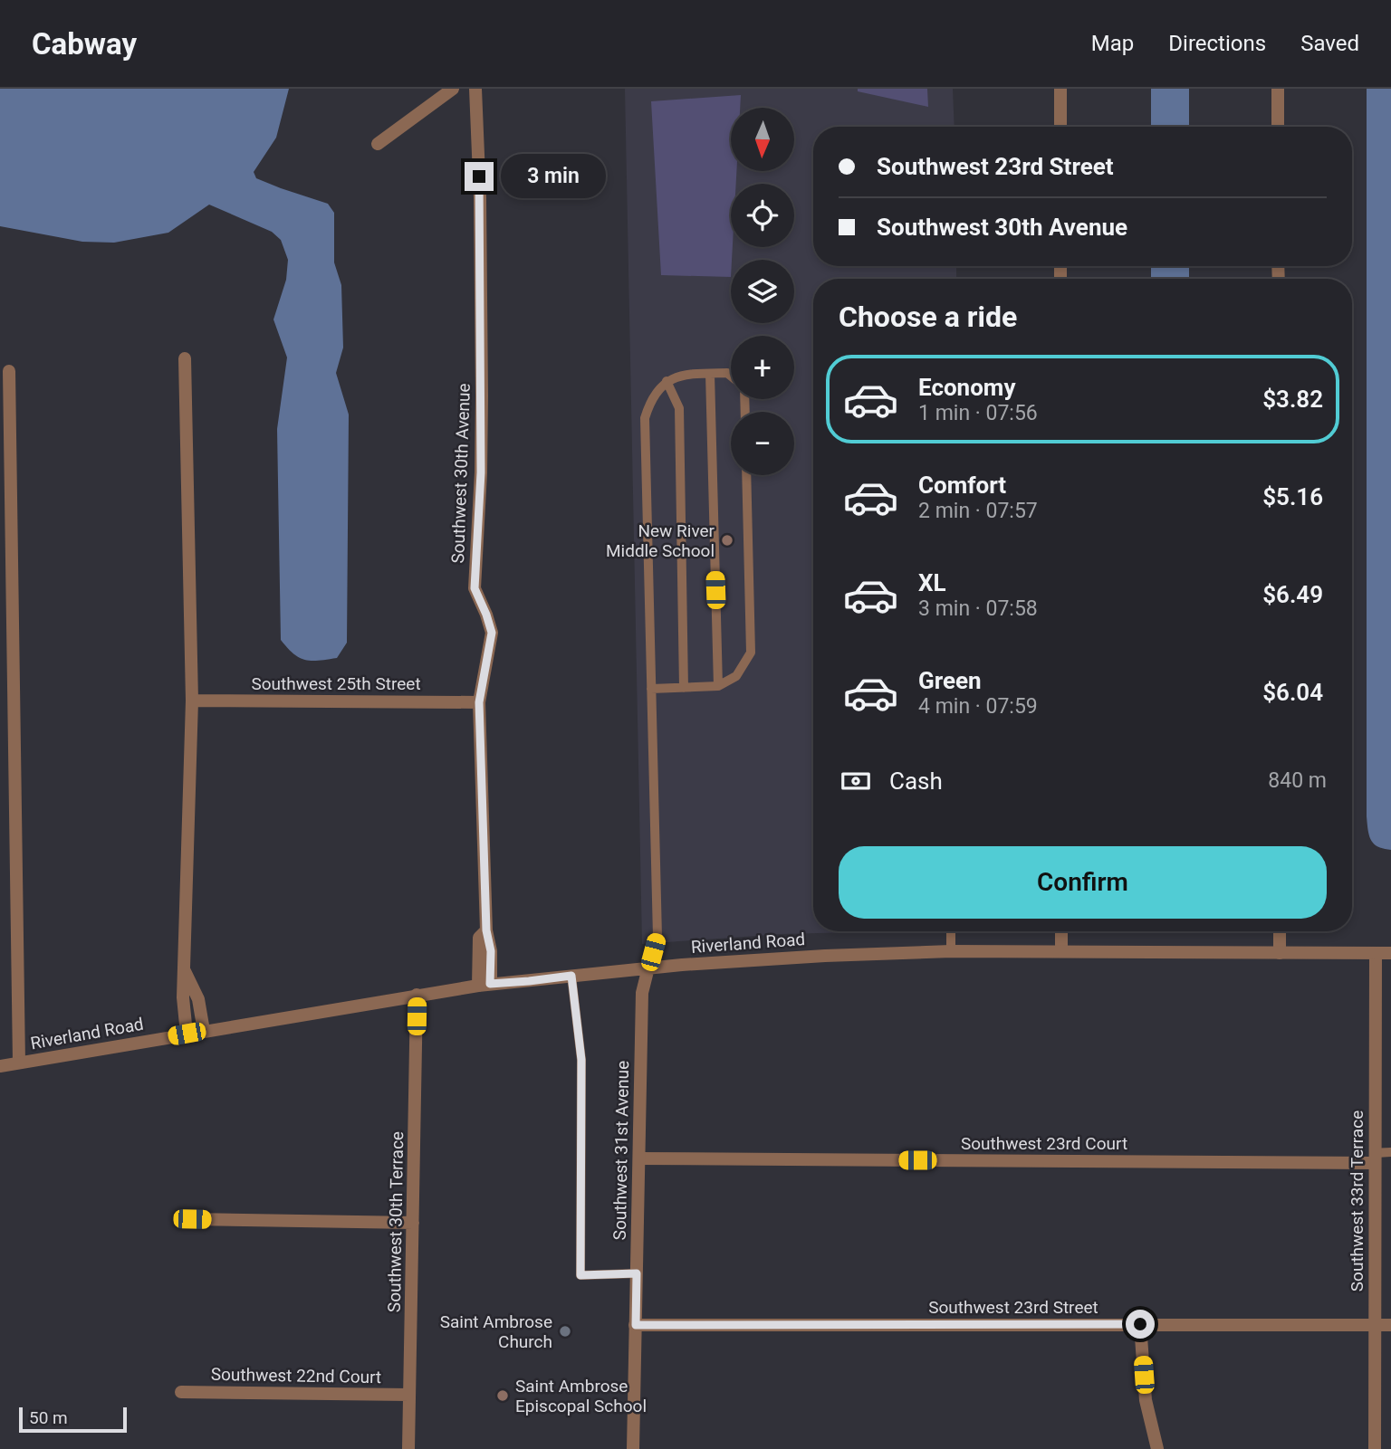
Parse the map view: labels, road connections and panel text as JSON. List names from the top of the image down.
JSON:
{
  "streets": {
    "street": [
      "Southwest 30th Avenue",
      "Southwest 25th Street",
      "Riverland Road",
      "Southwest 23rd Court",
      "Southwest 31st Avenue",
      "Southwest 33rd Terrace",
      "Southwest 30th Terrace",
      "Southwest 23rd Street",
      "Southwest 22nd Court"
    ]
  },
  "crossings": [
    ["Southwest 30th Avenue", "Southwest 25th Street"],
    ["Southwest 30th Avenue", "Riverland Road"],
    ["Riverland Road", "Southwest 31st Avenue"],
    ["Riverland Road", "Southwest 33rd Terrace"],
    ["Riverland Road", "Southwest 30th Terrace"],
    ["Southwest 23rd Court", "Southwest 31st Avenue"],
    ["Southwest 23rd Court", "Southwest 33rd Terrace"],
    ["Southwest 31st Avenue", "Southwest 23rd Street"],
    ["Southwest 33rd Terrace", "Southwest 23rd Street"],
    ["Southwest 30th Terrace", "Southwest 22nd Court"]
  ],
  "places": ["New River Middle School", "Saint Ambrose Church", "Saint Ambrose Episcopal School"],
  "scale_bar": "50 m",
  "north": "bottom",
  "page": {
    "header": "Cabway",
    "nav": ["Map", "Directions", "Saved"],
    "map_buttons": ["+", "−"],
    "banner": ["Southwest 23rd Street", "Southwest 30th Avenue"],
    "bubble": "3 min",
    "heading": "Choose a ride",
    "list": [
      {
        "name": "Economy",
        "note": "1 min · 07:56",
        "value": "$3.82"
      },
      {
        "name": "Comfort",
        "note": "2 min · 07:57",
        "value": "$5.16"
      },
      {
        "name": "XL",
        "note": "3 min · 07:58",
        "value": "$6.49"
      },
      {
        "name": "Green",
        "note": "4 min · 07:59",
        "value": "$6.04"
      }
    ],
    "pay": ["Cash", "840 m"],
    "buttons": "Confirm",
    "scale": "50 m"
  }
}
